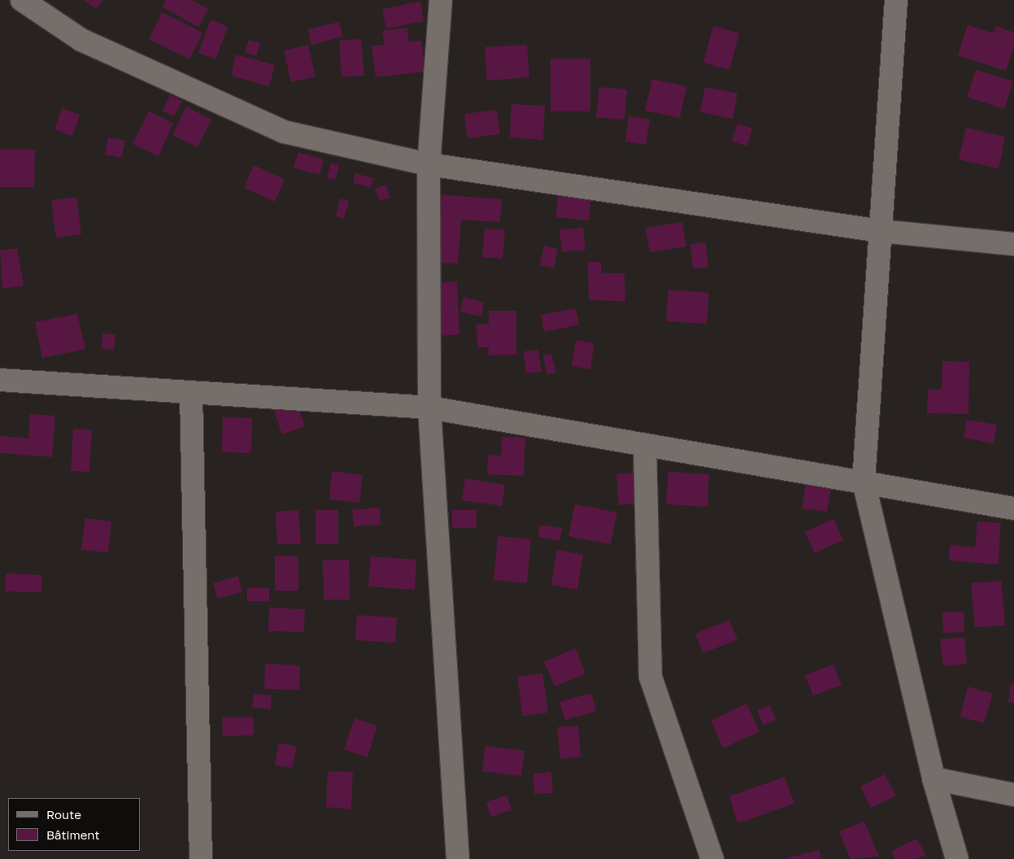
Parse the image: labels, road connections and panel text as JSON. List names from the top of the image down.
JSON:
{
  "legend": ["Route", "Bâtiment"]
}
